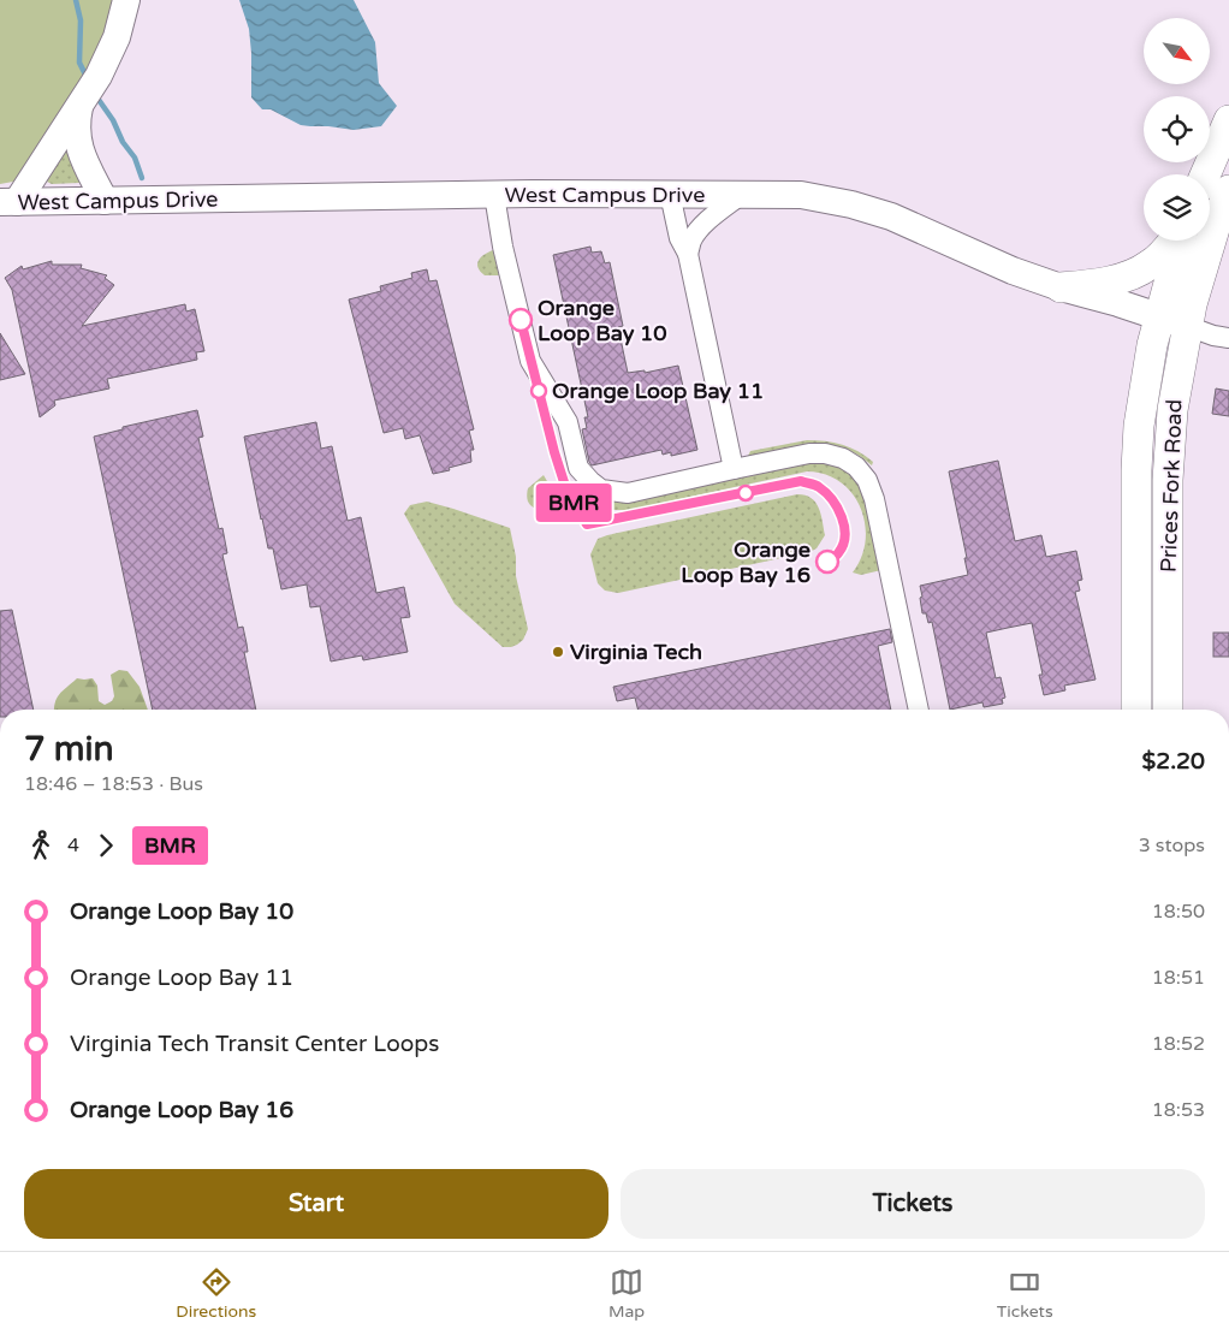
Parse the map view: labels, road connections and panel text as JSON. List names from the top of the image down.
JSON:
{
  "streets": {
    "main road": ["Prices Fork Road"],
    "street": ["West Campus Drive"]
  },
  "crossings": [
    ["West Campus Drive", "Prices Fork Road"]
  ],
  "places": [
    "Orange Loop Bay 10",
    "Orange Loop Bay 11",
    "Orange Loop Bay 16",
    "Virginia Tech"
  ],
  "lines": ["bus line BMR"],
  "north": "bottom right",
  "page": {
    "on_map": "BMR",
    "heading": ["7 min", "18:46 – 18:53 · Bus", "$2.20"],
    "legs": ["4", "BMR", "3 stops"],
    "list": [
      {
        "name": "Orange Loop Bay 10",
        "value": "18:50"
      },
      {
        "name": "Orange Loop Bay 11",
        "value": "18:51"
      },
      {
        "name": "Virginia Tech Transit Center Loops",
        "value": "18:52"
      },
      {
        "name": "Orange Loop Bay 16",
        "value": "18:53"
      }
    ],
    "buttons": ["Start", "Tickets"],
    "tabs": ["Directions", "Map", "Tickets"]
  }
}
